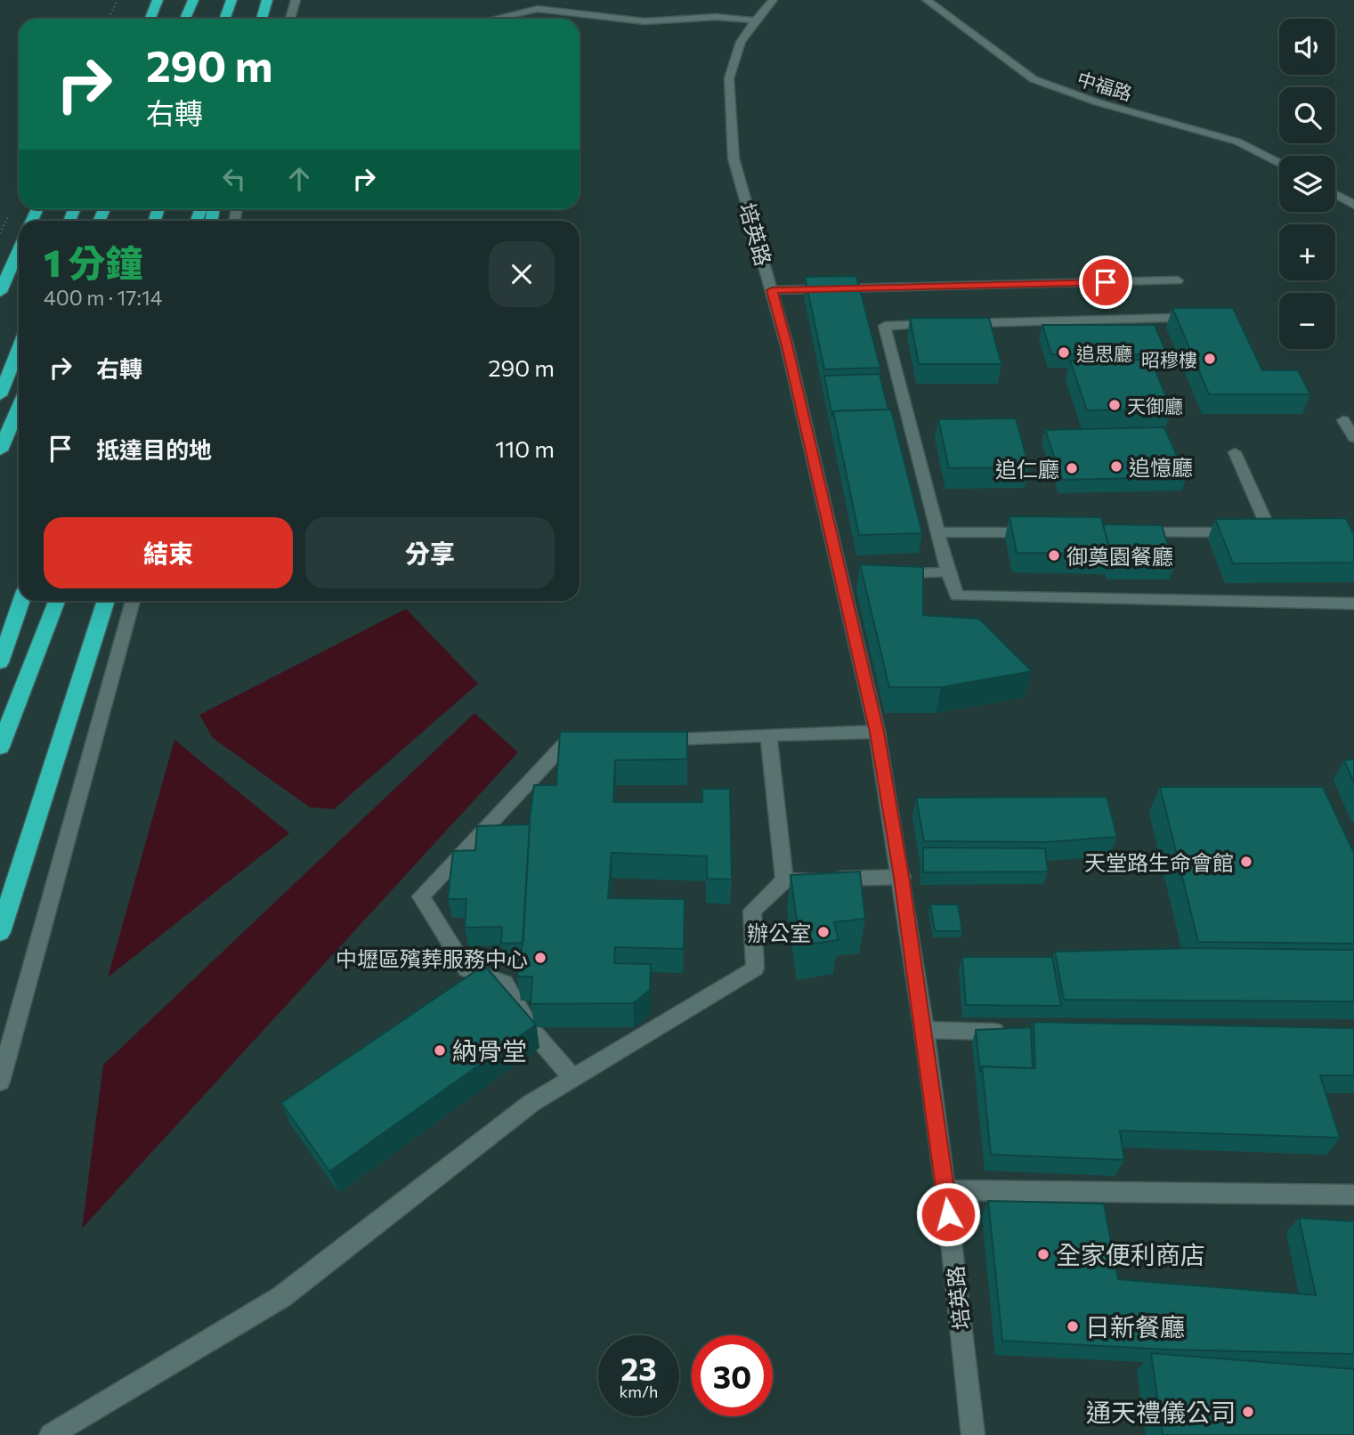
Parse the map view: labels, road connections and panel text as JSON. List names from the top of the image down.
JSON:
{
  "streets": {
    "street": ["中福路", "培英路"]
  },
  "places": [
    "追思廳",
    "昭穆樓",
    "天御廳",
    "追憶廳",
    "追仁廳",
    "御奠園餐廳",
    "天堂路生命會館",
    "辦公室",
    "中壢區殯葬服務中心",
    "納骨堂",
    "全家便利商店",
    "日新餐廳",
    "通天禮儀公司"
  ],
  "page": {
    "map_buttons": ["+", "−"],
    "turn": ["290 m", "右轉"],
    "heading": ["1 分鐘", "400 m · 17:14"],
    "list": [
      {
        "name": "右轉",
        "value": "290 m"
      },
      {
        "name": "抵達目的地",
        "value": "110 m"
      }
    ],
    "buttons": ["結束", "分享"],
    "speed": "23 km/h",
    "limit": "30"
  }
}
